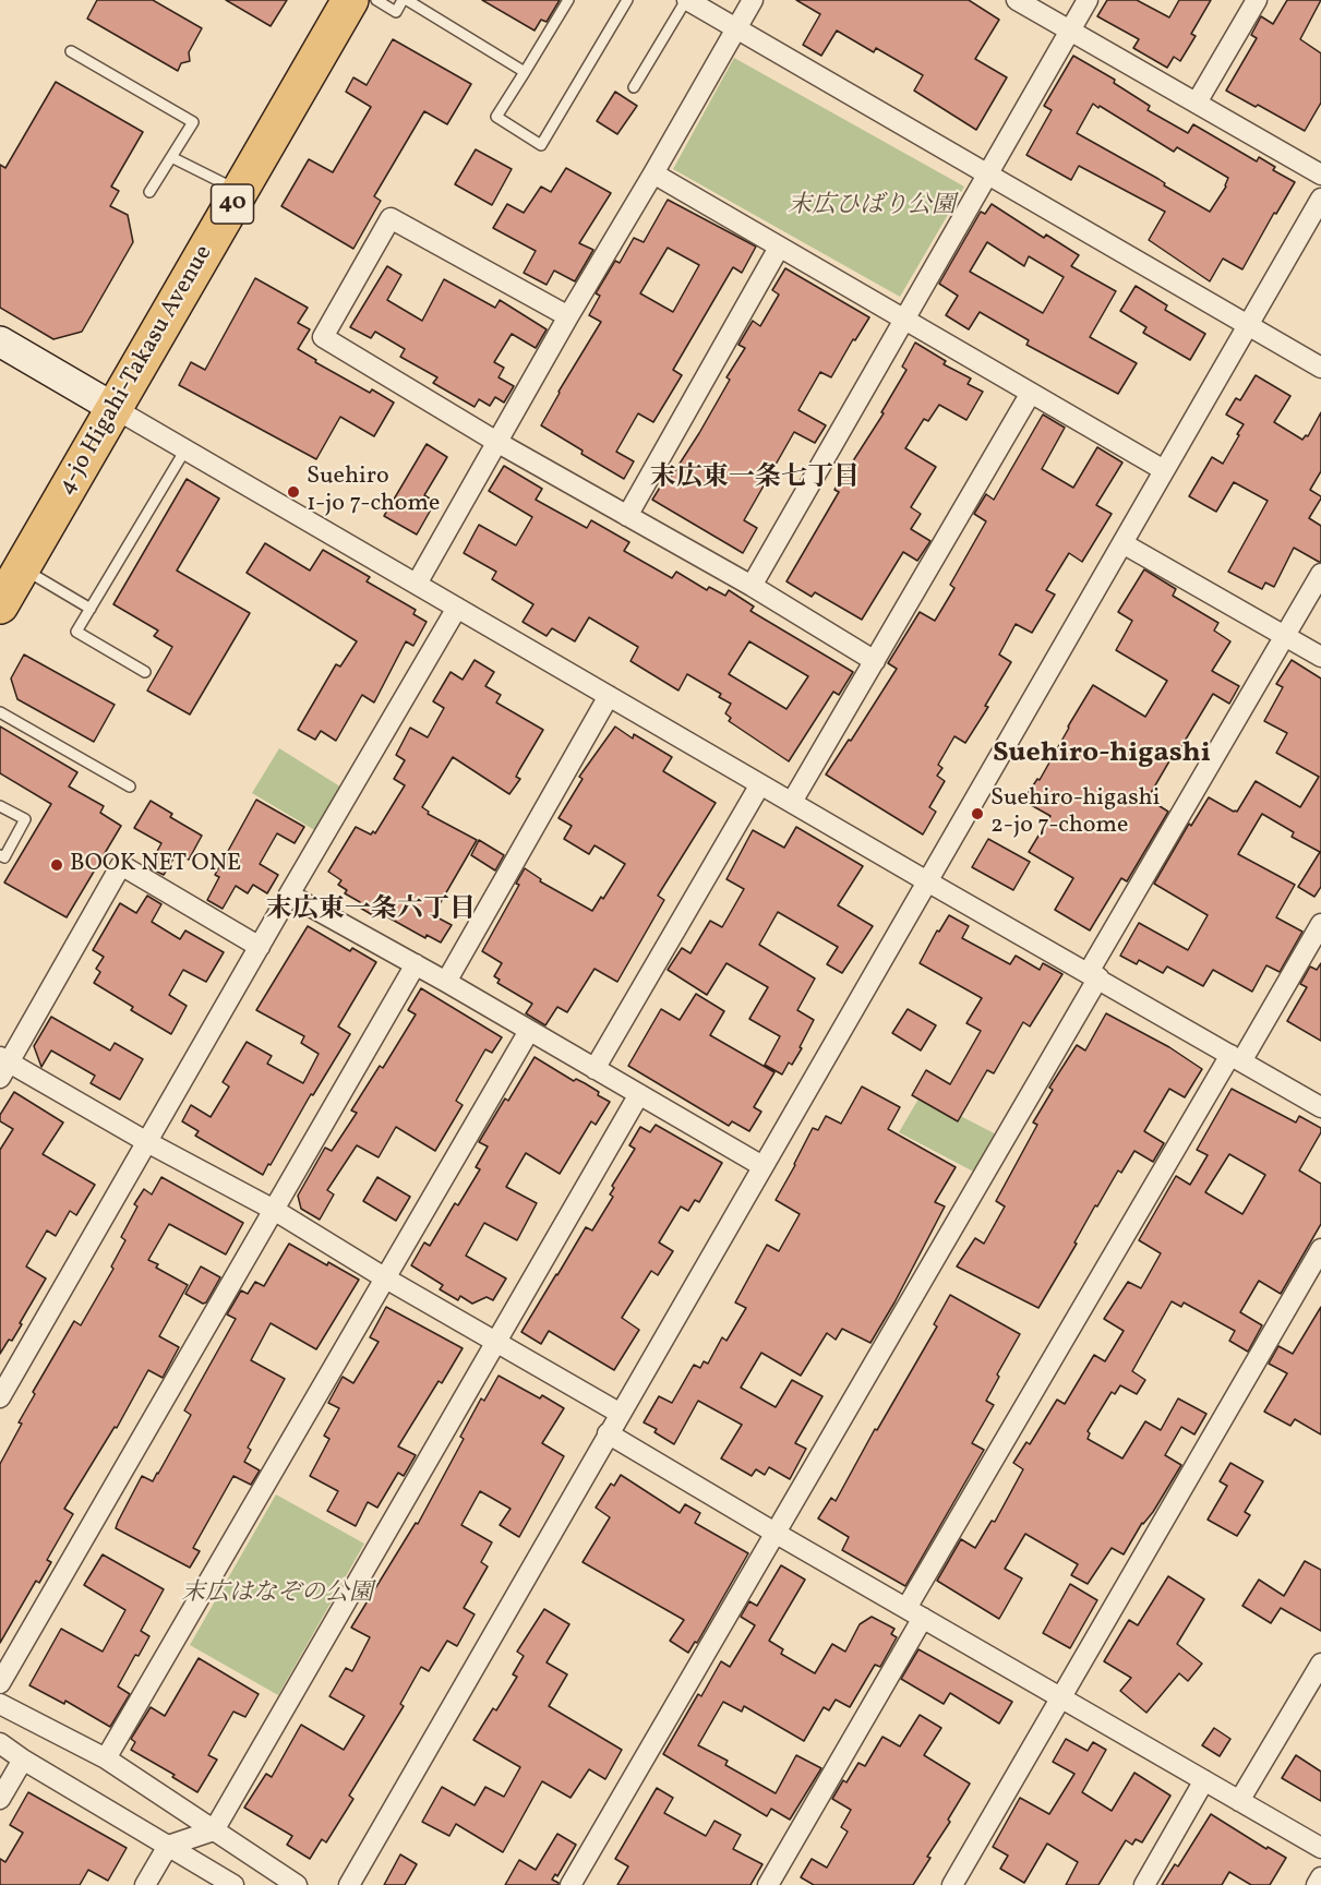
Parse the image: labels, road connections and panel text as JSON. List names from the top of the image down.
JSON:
{
  "streets": {
    "highway": ["40", "4-jo Higahi-Takasu Avenue"]
  },
  "districts": ["末広東一条七丁目", "Suehiro-higashi", "末広東一条六丁目"],
  "parks": ["末広ひばり公園", "末広はなぞの公園"],
  "places": ["Suehiro 1-jo 7-chome", "Suehiro-higashi 2-jo 7-chome", "BOOK NET ONE"]
}
